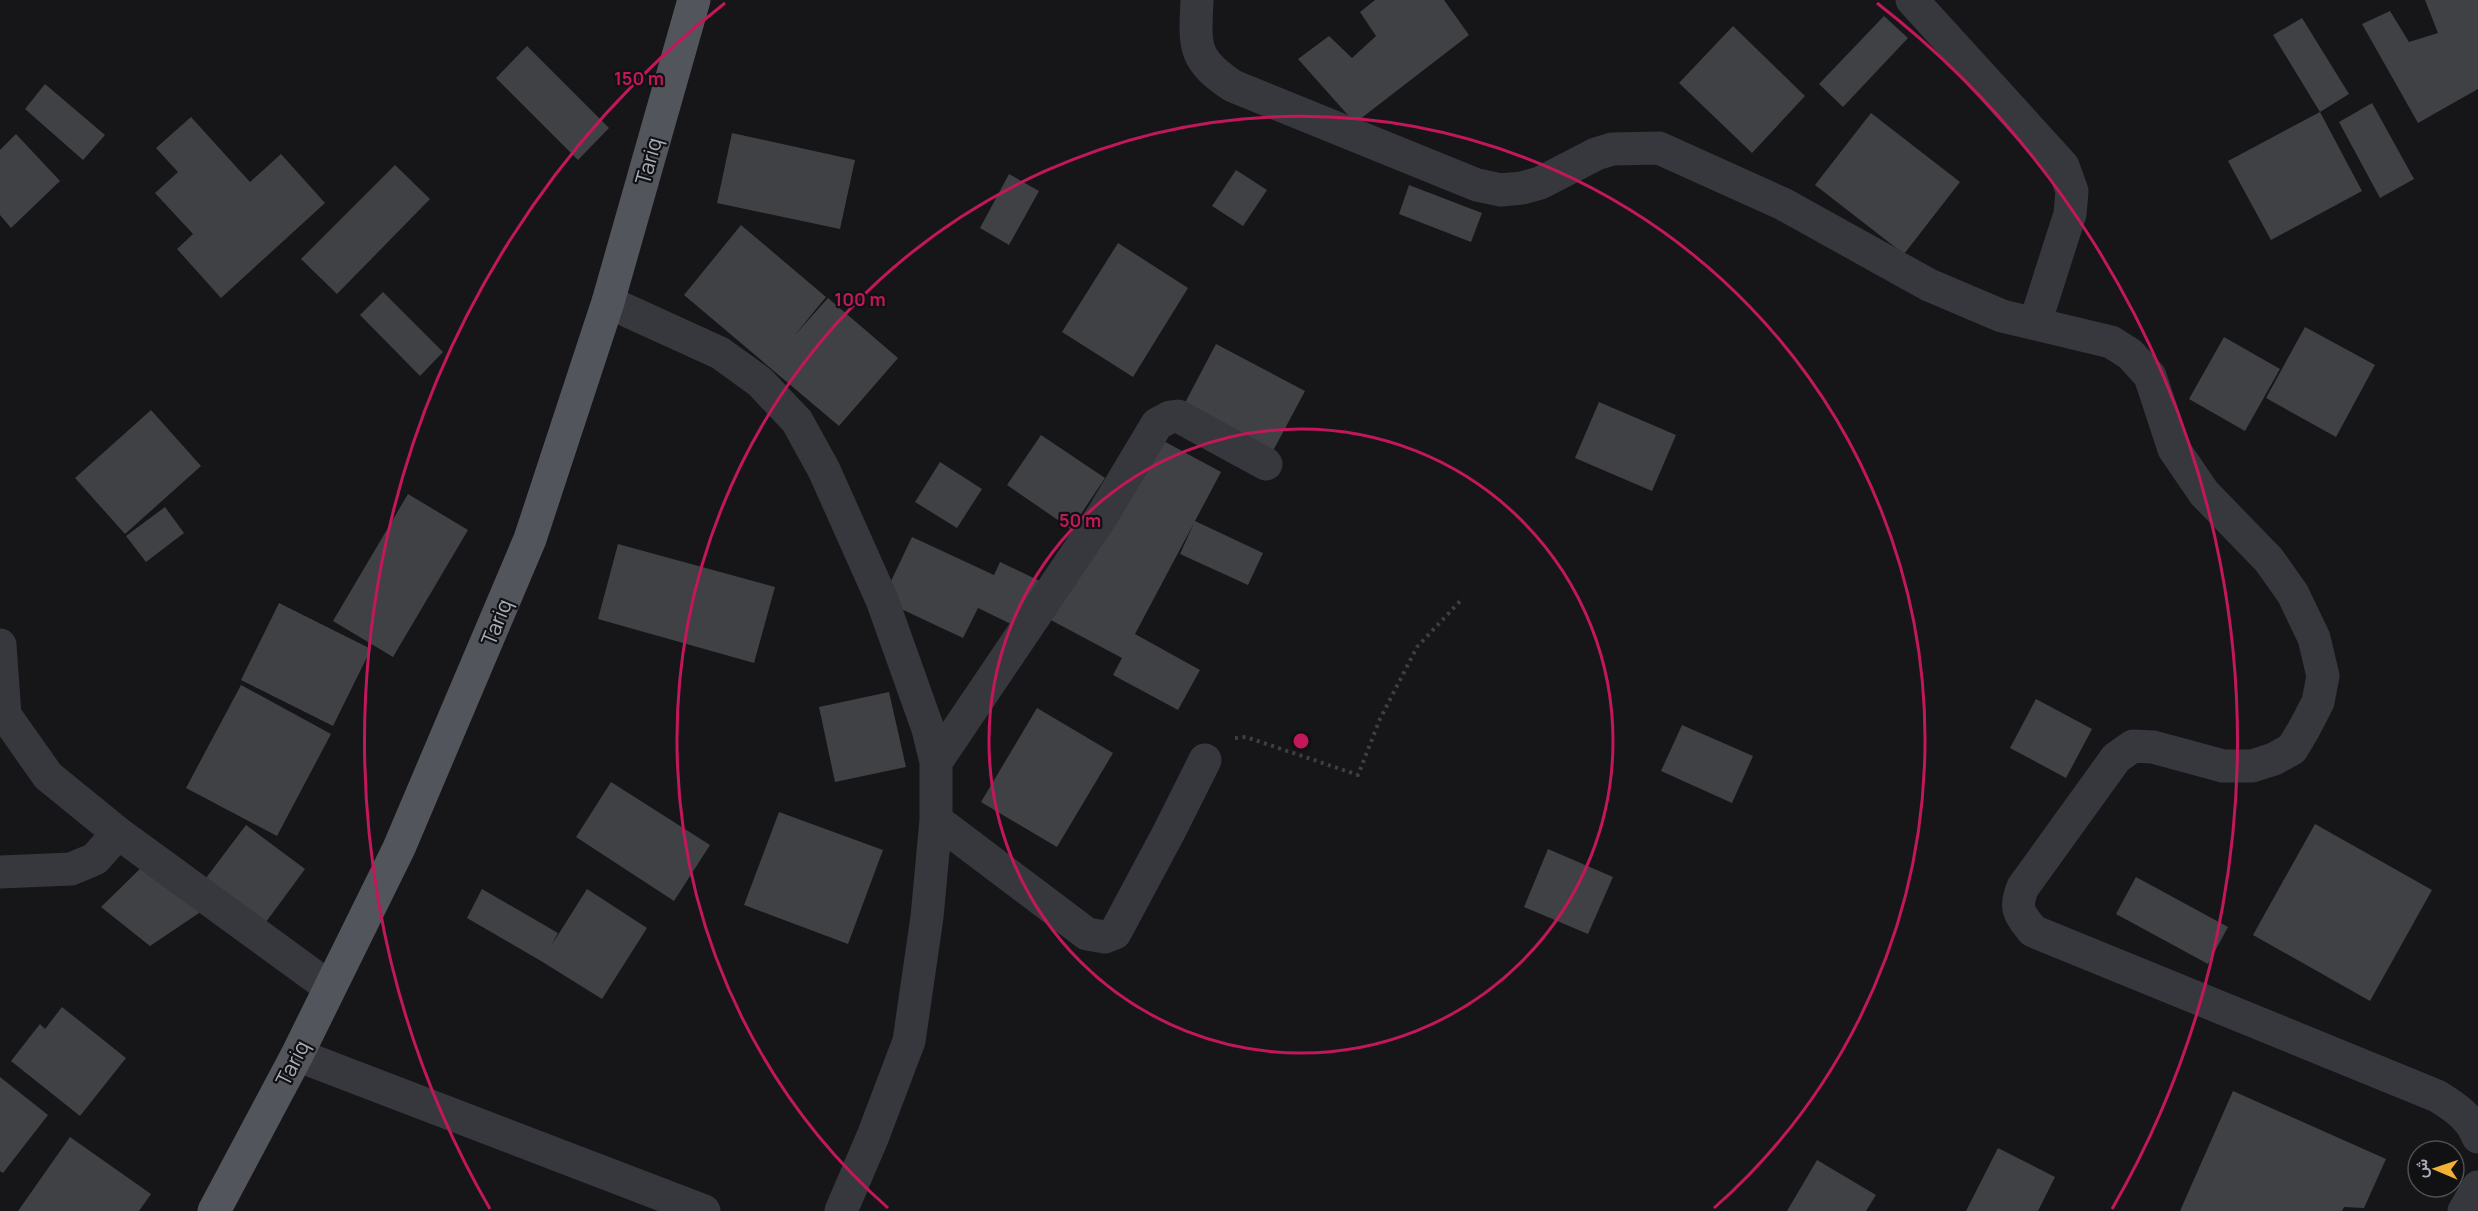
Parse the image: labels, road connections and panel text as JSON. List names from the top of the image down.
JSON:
{
  "streets": {
    "main road": ["Tariq"]
  },
  "north": "left",
  "rings": ["150 m", "100 m", "50 m"]
}
